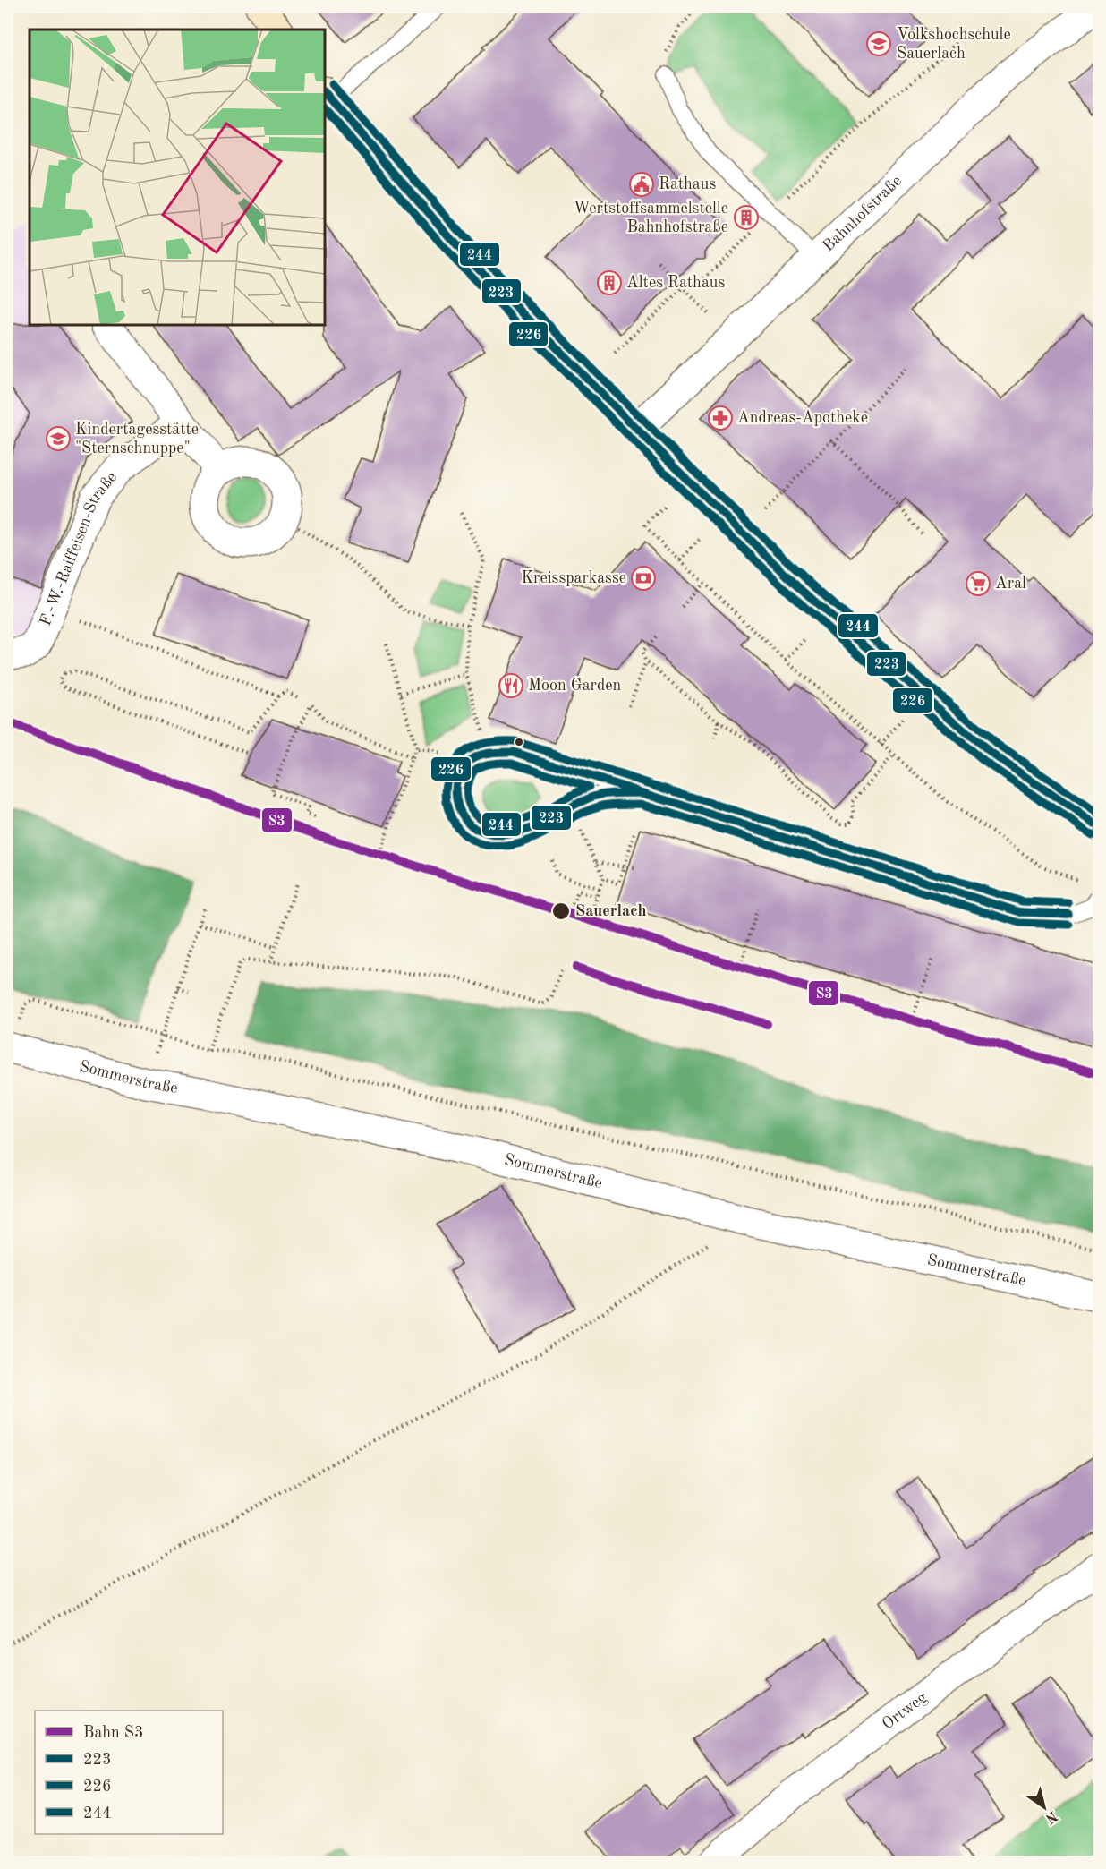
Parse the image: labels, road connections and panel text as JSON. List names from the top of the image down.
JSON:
{
  "streets": {
    "street": [
      "Bahnhofstraße",
      "F.-W.-Raiffeisen-Straße",
      "Sommerstraße",
      "Ortweg"
    ]
  },
  "places": {
    "school or university": ["Volkshochschule Sauerlach", "Kindertagesstätte \"Sternschnuppe\""],
    "public building": ["Rathaus"],
    "building": ["Wertstoffsammelstelle Bahnhofstraße", "Altes Rathaus"],
    "pharmacy": ["Andreas-Apotheke"],
    "bank": ["Kreissparkasse"],
    "supermarket": ["Aral"],
    "restaurant": ["Moon Garden"],
    "other": ["Sauerlach"]
  },
  "lines": [
    "transit line 244",
    "transit line 223",
    "transit line 226",
    "rail line S3"
  ],
  "legend": [
    "Bahn S3",
    "223",
    "226",
    "244"
  ],
  "north": "bottom right"
}
